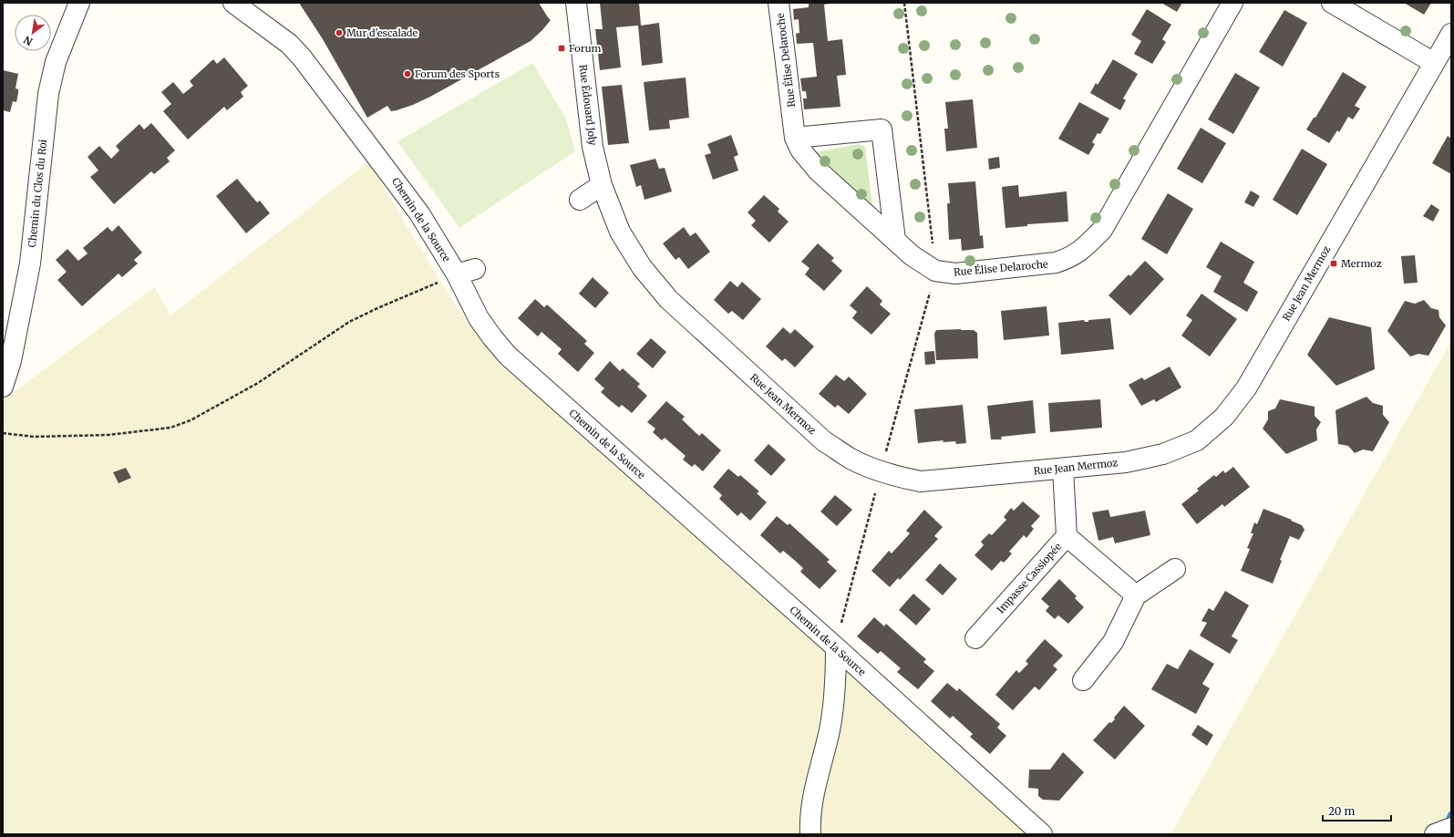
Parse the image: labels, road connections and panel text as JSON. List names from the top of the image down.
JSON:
{
  "streets": {
    "street": [
      "Rue Élise Delaroche",
      "Rue Édouard Joly",
      "Chemin du Clos du Roi",
      "Chemin de la Source",
      "Rue Jean Mermoz",
      "Impasse Cassiopée"
    ]
  },
  "crossings": [
    ["Rue Édouard Joly", "Rue Jean Mermoz"],
    ["Rue Jean Mermoz", "Impasse Cassiopée"]
  ],
  "places": {
    "other": ["Mur d'escalade", "Forum des Sports"],
    "transit": ["Forum", "Mermoz"]
  },
  "scale_bar": "20 m",
  "north": "bottom left"
}
